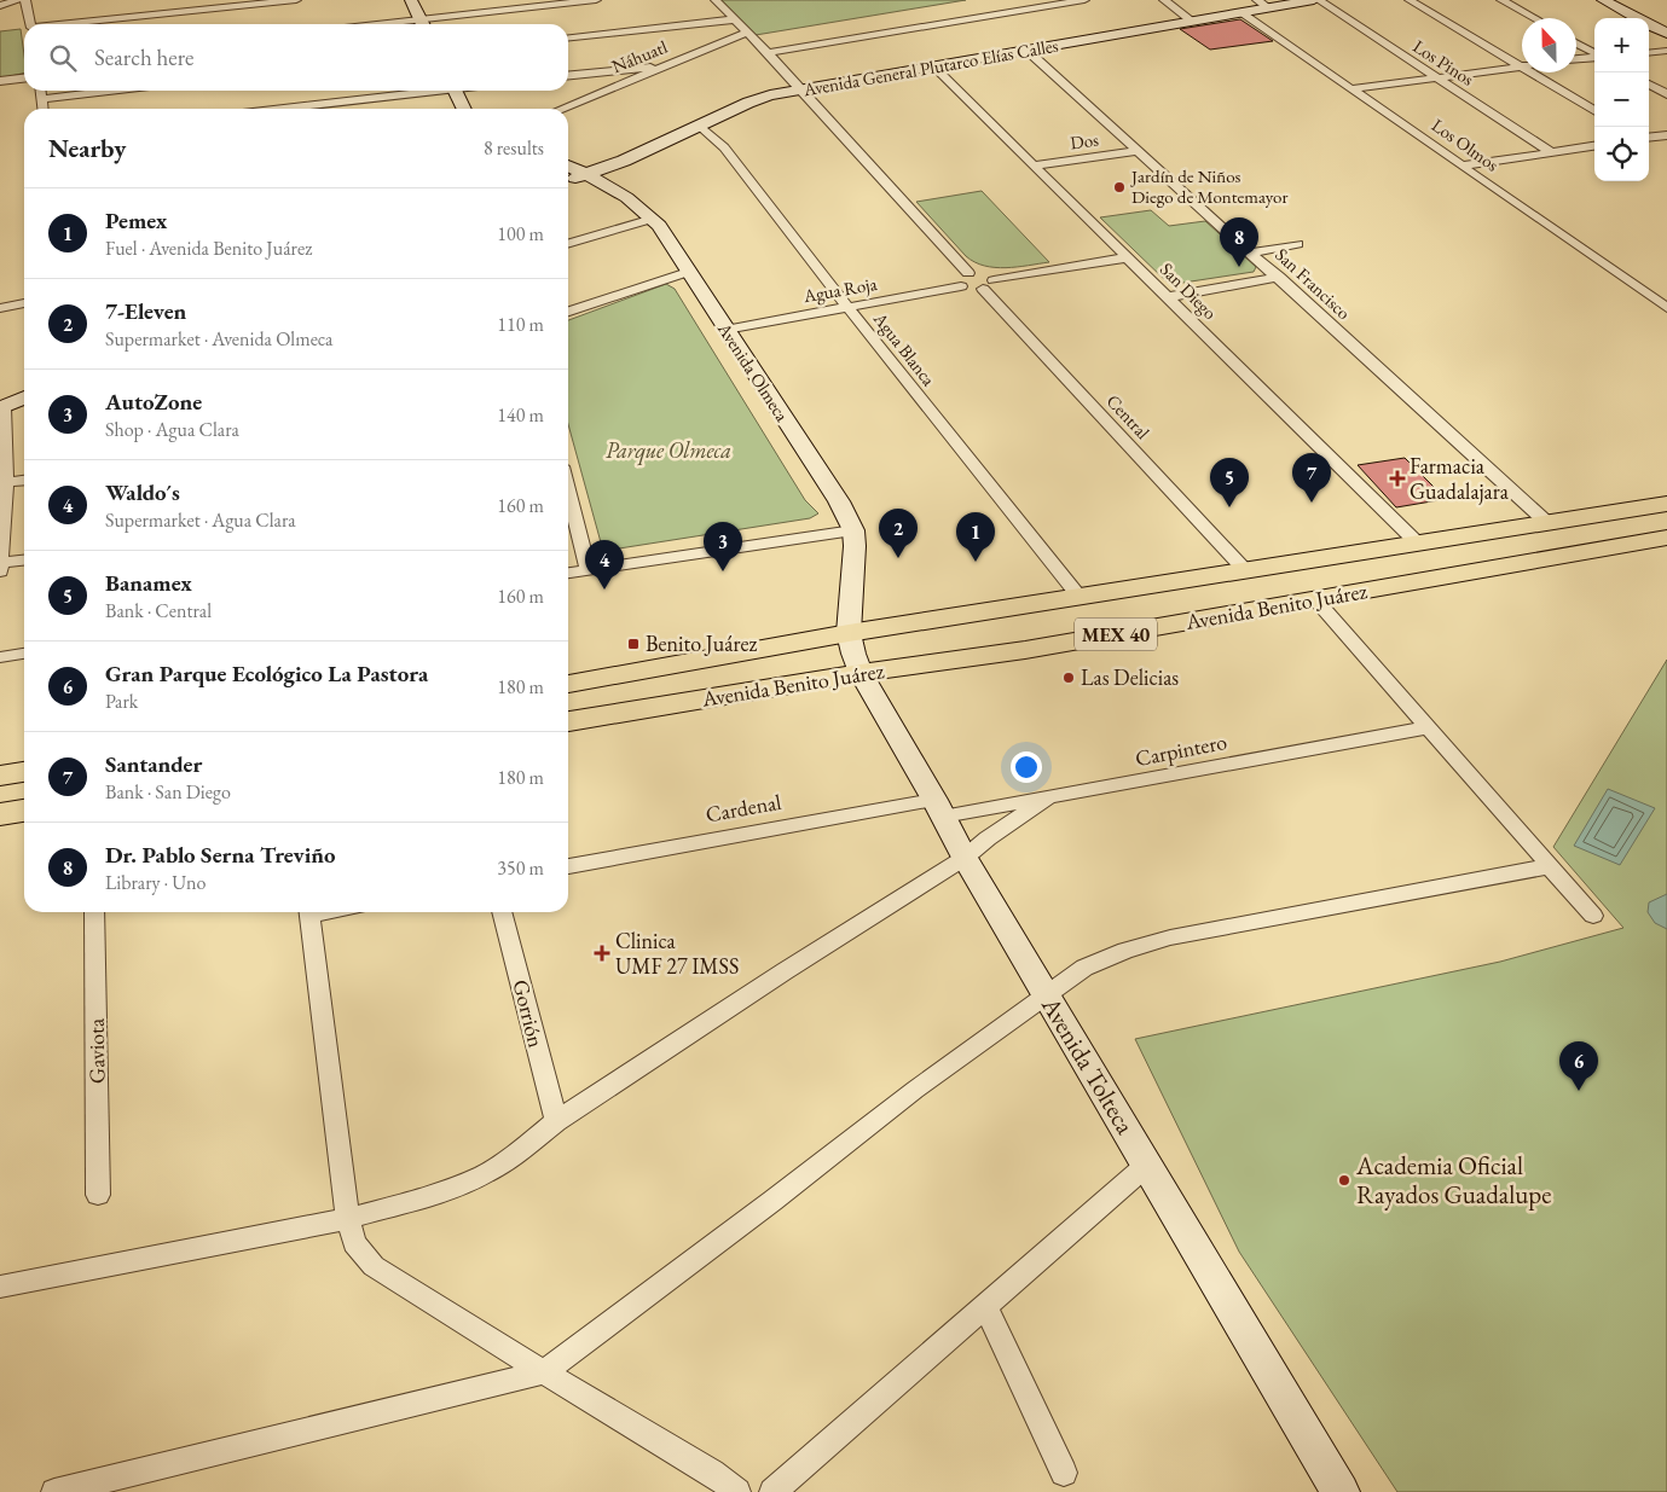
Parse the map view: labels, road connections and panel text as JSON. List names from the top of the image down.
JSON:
{
  "streets": {
    "main road": ["Avenida Benito Juárez", "MEX 40"],
    "street": [
      "Náhuatl",
      "Los Pinos",
      "Avenida General Plutarco Elías Calles",
      "Dos",
      "Los Olmos",
      "San Francisco",
      "Agua Roja",
      "San Diego",
      "Agua Blanca",
      "Avenida Olmeca",
      "Central",
      "Carpintero",
      "Cardenal",
      "Gorrión",
      "Gaviota",
      "Avenida Tolteca"
    ]
  },
  "crossings": [
    ["Avenida General Plutarco Elías Calles", "Los Olmos"],
    ["Avenida General Plutarco Elías Calles", "San Francisco"],
    ["Avenida General Plutarco Elías Calles", "San Diego"],
    ["Avenida General Plutarco Elías Calles", "Agua Blanca"],
    ["Avenida General Plutarco Elías Calles", "Avenida Olmeca"],
    ["Dos", "San Francisco"],
    ["Dos", "San Diego"],
    ["San Francisco", "Avenida Benito Juárez"],
    ["Agua Roja", "Agua Blanca"],
    ["Agua Roja", "Avenida Olmeca"],
    ["Agua Roja", "Central"],
    ["San Diego", "Avenida Benito Juárez"],
    ["Agua Blanca", "Avenida Benito Juárez"],
    ["Avenida Olmeca", "Avenida Benito Juárez"],
    ["Avenida Olmeca", "Avenida Tolteca"],
    ["Central", "Avenida Benito Juárez"],
    ["Avenida Benito Juárez", "Avenida Tolteca"],
    ["Carpintero", "Cardenal"],
    ["Carpintero", "Avenida Tolteca"],
    ["Cardenal", "Avenida Tolteca"]
  ],
  "parks": ["Parque Olmeca"],
  "places": {
    "other": ["Jardín de Niños Diego de Montemayor", "Las Delicias", "Academia Oficial Rayados Guadalupe"],
    "health": ["Farmacia Guadalajara", "Clinica UMF 27 IMSS"],
    "transit": ["Benito Juárez"]
  },
  "north": "top",
  "page": {
    "map_buttons": ["+", "−"],
    "search": "Search here",
    "heading": ["Nearby", "8 results"],
    "list": [
      {
        "mark": "1",
        "name": "Pemex",
        "note": "Fuel · Avenida Benito Juárez",
        "value": "100 m"
      },
      {
        "mark": "2",
        "name": "7-Eleven",
        "note": "Supermarket · Avenida Olmeca",
        "value": "110 m"
      },
      {
        "mark": "3",
        "name": "AutoZone",
        "note": "Shop · Agua Clara",
        "value": "140 m"
      },
      {
        "mark": "4",
        "name": "Waldo´s",
        "note": "Supermarket · Agua Clara",
        "value": "160 m"
      },
      {
        "mark": "5",
        "name": "Banamex",
        "note": "Bank · Central",
        "value": "160 m"
      },
      {
        "mark": "6",
        "name": "Gran Parque Ecológico La Pastora",
        "note": "Park",
        "value": "180 m"
      },
      {
        "mark": "7",
        "name": "Santander",
        "note": "Bank · San Diego",
        "value": "180 m"
      },
      {
        "mark": "8",
        "name": "Dr. Pablo Serna Treviño",
        "note": "Library · Uno",
        "value": "350 m"
      }
    ],
    "pins": [
      "8",
      "7",
      "5",
      "2",
      "1",
      "3",
      "4",
      "6"
    ]
  }
}
